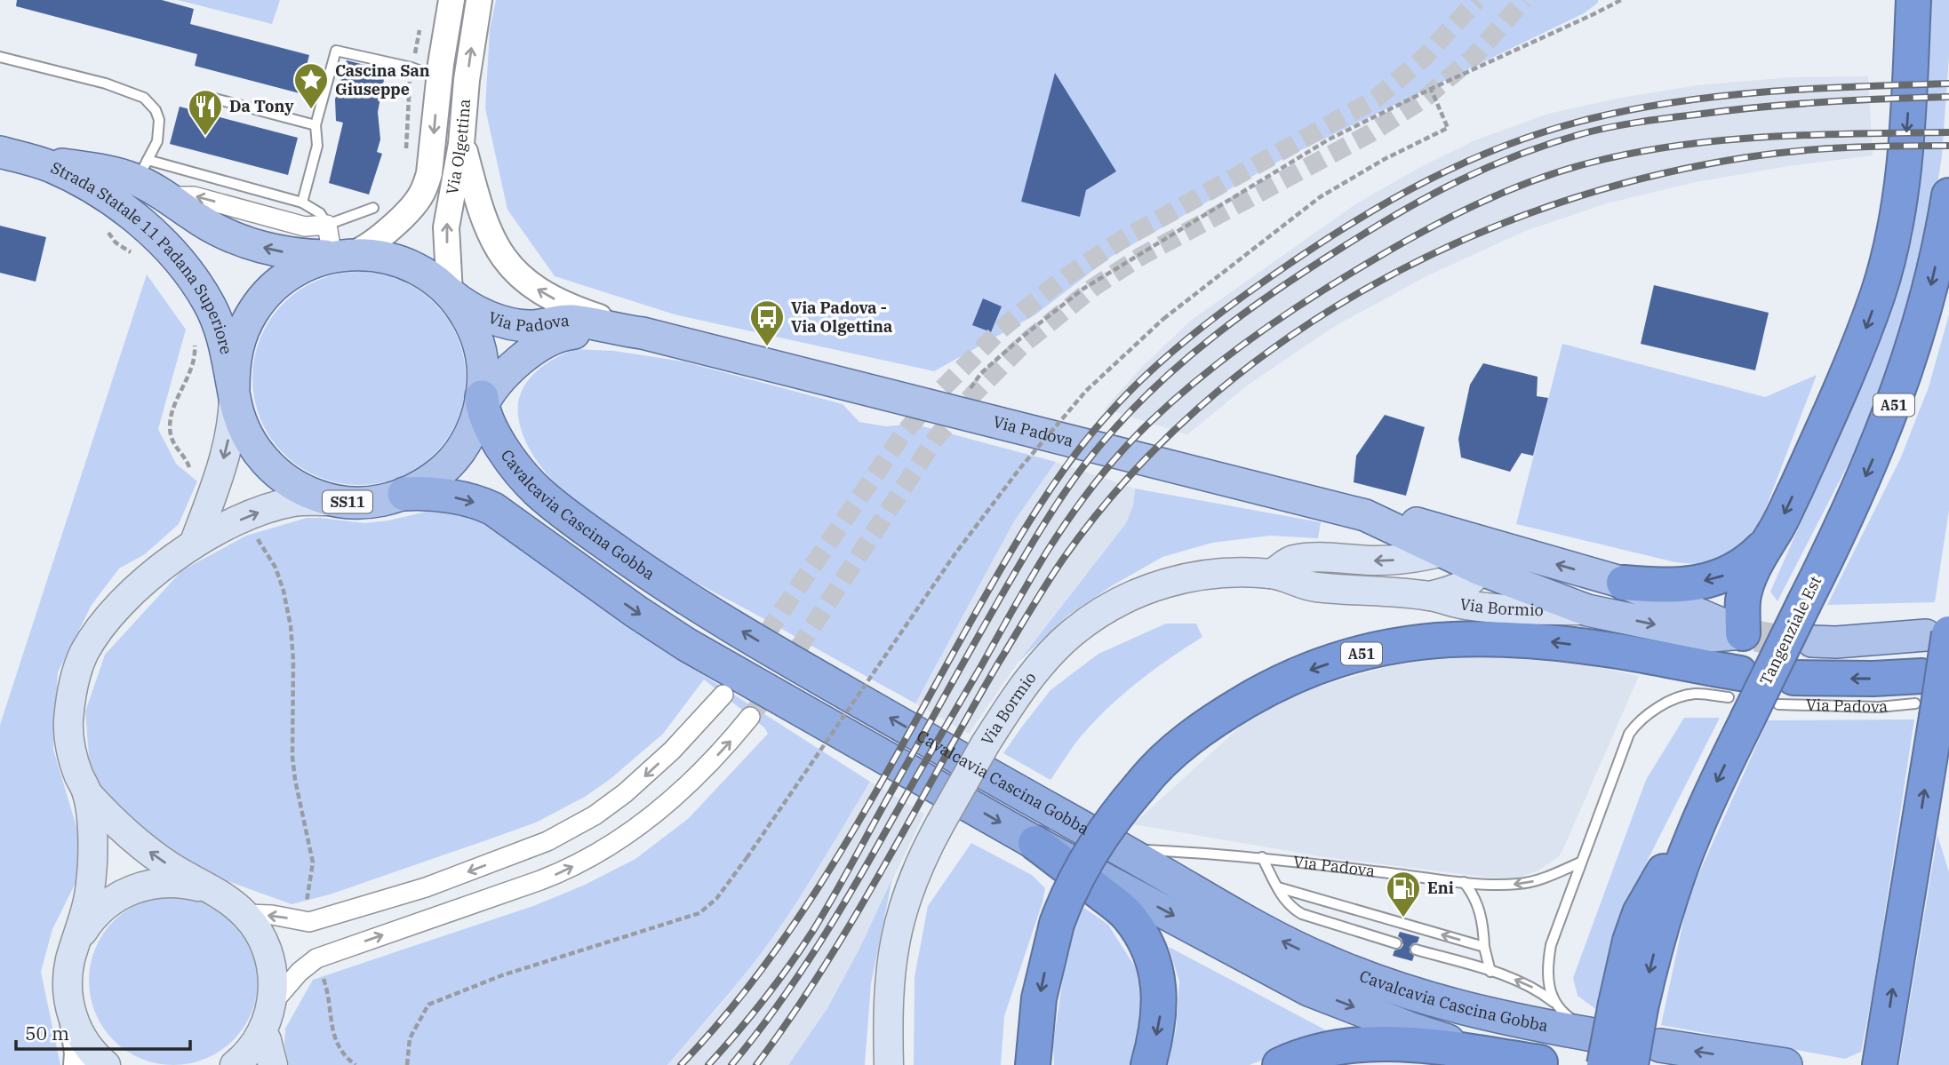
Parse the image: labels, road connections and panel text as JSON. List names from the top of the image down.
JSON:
{
  "streets": {
    "highway": ["A51", "Cavalcavia Cascina Gobba", "Tangenziale Est"],
    "main road": [
      "Strada Statale 11 Padana Superiore",
      "Via Padova",
      "SS11",
      "Via Bormio"
    ],
    "street": ["Via Olgettina"]
  },
  "crossings": [
    ["Via Olgettina", "Strada Statale 11 Padana Superiore"],
    ["Via Olgettina", "Via Padova"],
    ["Strada Statale 11 Padana Superiore", "Via Padova"],
    ["Strada Statale 11 Padana Superiore", "Cavalcavia Cascina Gobba"],
    ["Via Padova", "Cavalcavia Cascina Gobba"],
    ["Via Padova", "Via Bormio"],
    ["A51", "Tangenziale Est"]
  ],
  "places": {
    "place": ["Cascina San Giuseppe"],
    "restaurant": ["Da Tony"],
    "bus stop": ["Via Padova - Via Olgettina"],
    "fuel station": ["Eni"]
  },
  "scale_bar": "50 m"
}
